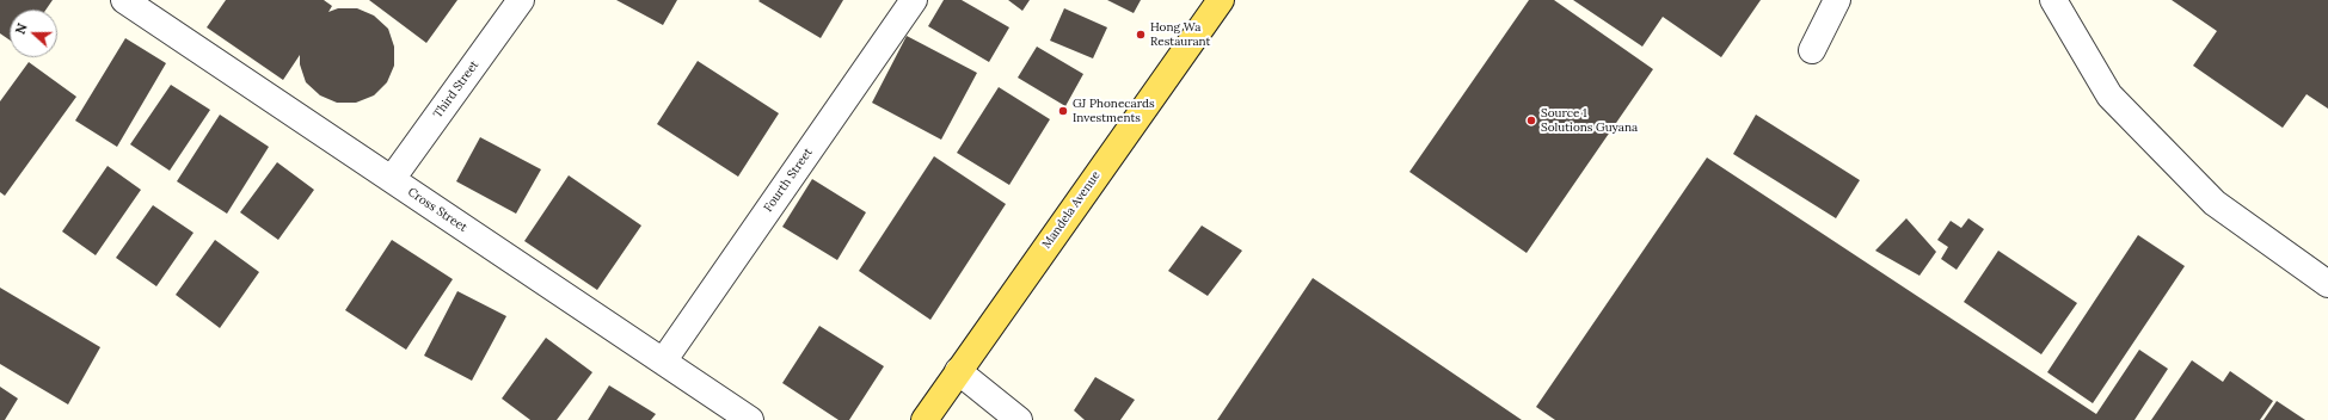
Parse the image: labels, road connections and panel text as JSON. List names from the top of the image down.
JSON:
{
  "streets": {
    "main road": ["Mandela Avenue"],
    "street": ["Third Street", "Fourth Street", "Cross Street"]
  },
  "crossings": [
    ["Third Street", "Cross Street"],
    ["Fourth Street", "Cross Street"]
  ],
  "places": ["Hong Wa Restaurant", "GJ Phonecards Investments", "Source 1 Solutions Guyana"],
  "north": "left"
}
